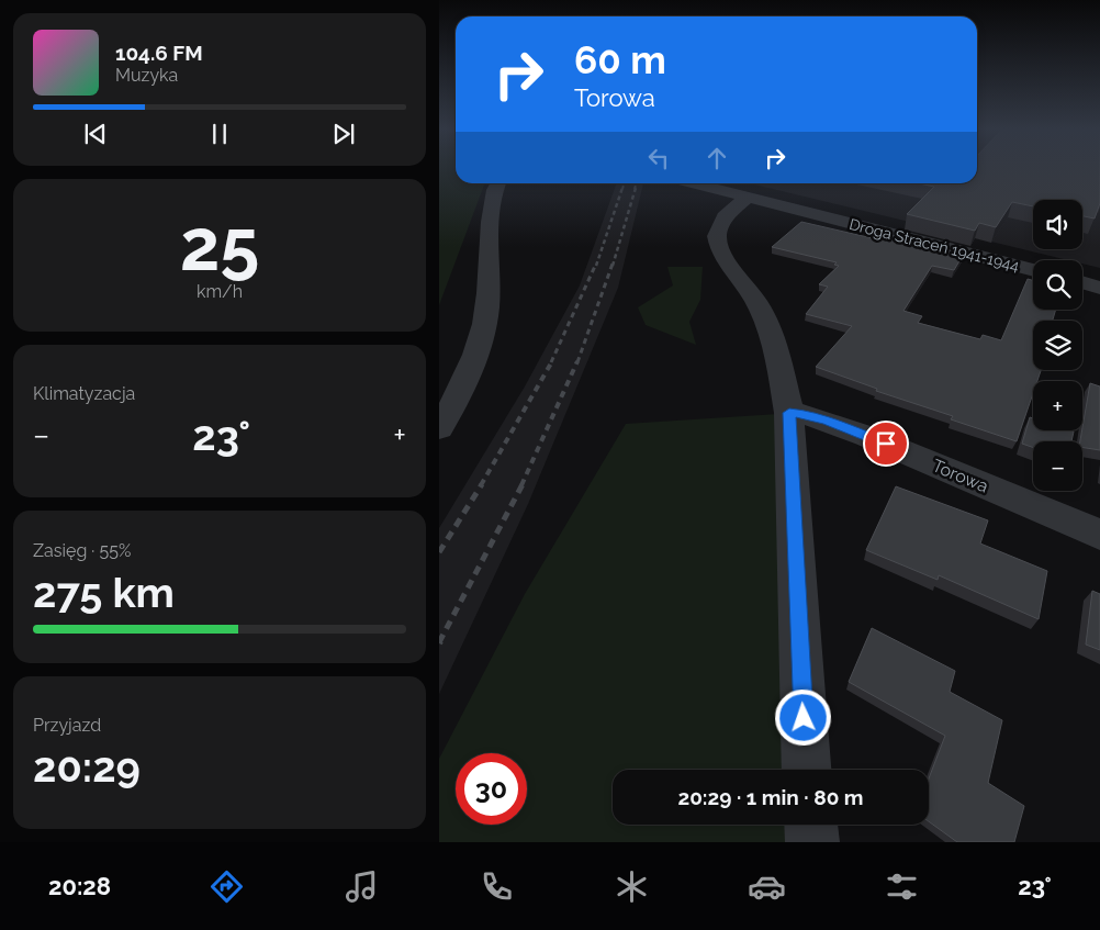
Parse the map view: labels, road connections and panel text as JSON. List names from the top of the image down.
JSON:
{
  "streets": {
    "street": ["Droga Straceń 1941-1944", "Torowa"]
  },
  "page": {
    "turn": ["60 m", "Torowa"],
    "song": ["104.6 FM", "Muzyka"],
    "tile": [
      ["25", "km/h"],
      "Klimatyzacja",
      ["Zasięg · 55%", "275 km"],
      ["Przyjazd", "20:29"]
    ],
    "map_buttons": ["+", "−"],
    "heat": ["−", "23°", "+"],
    "limit": "30",
    "trip": "20:29 · 1 min · 80 m",
    "tabs": ["20:28", "23°"]
  }
}
